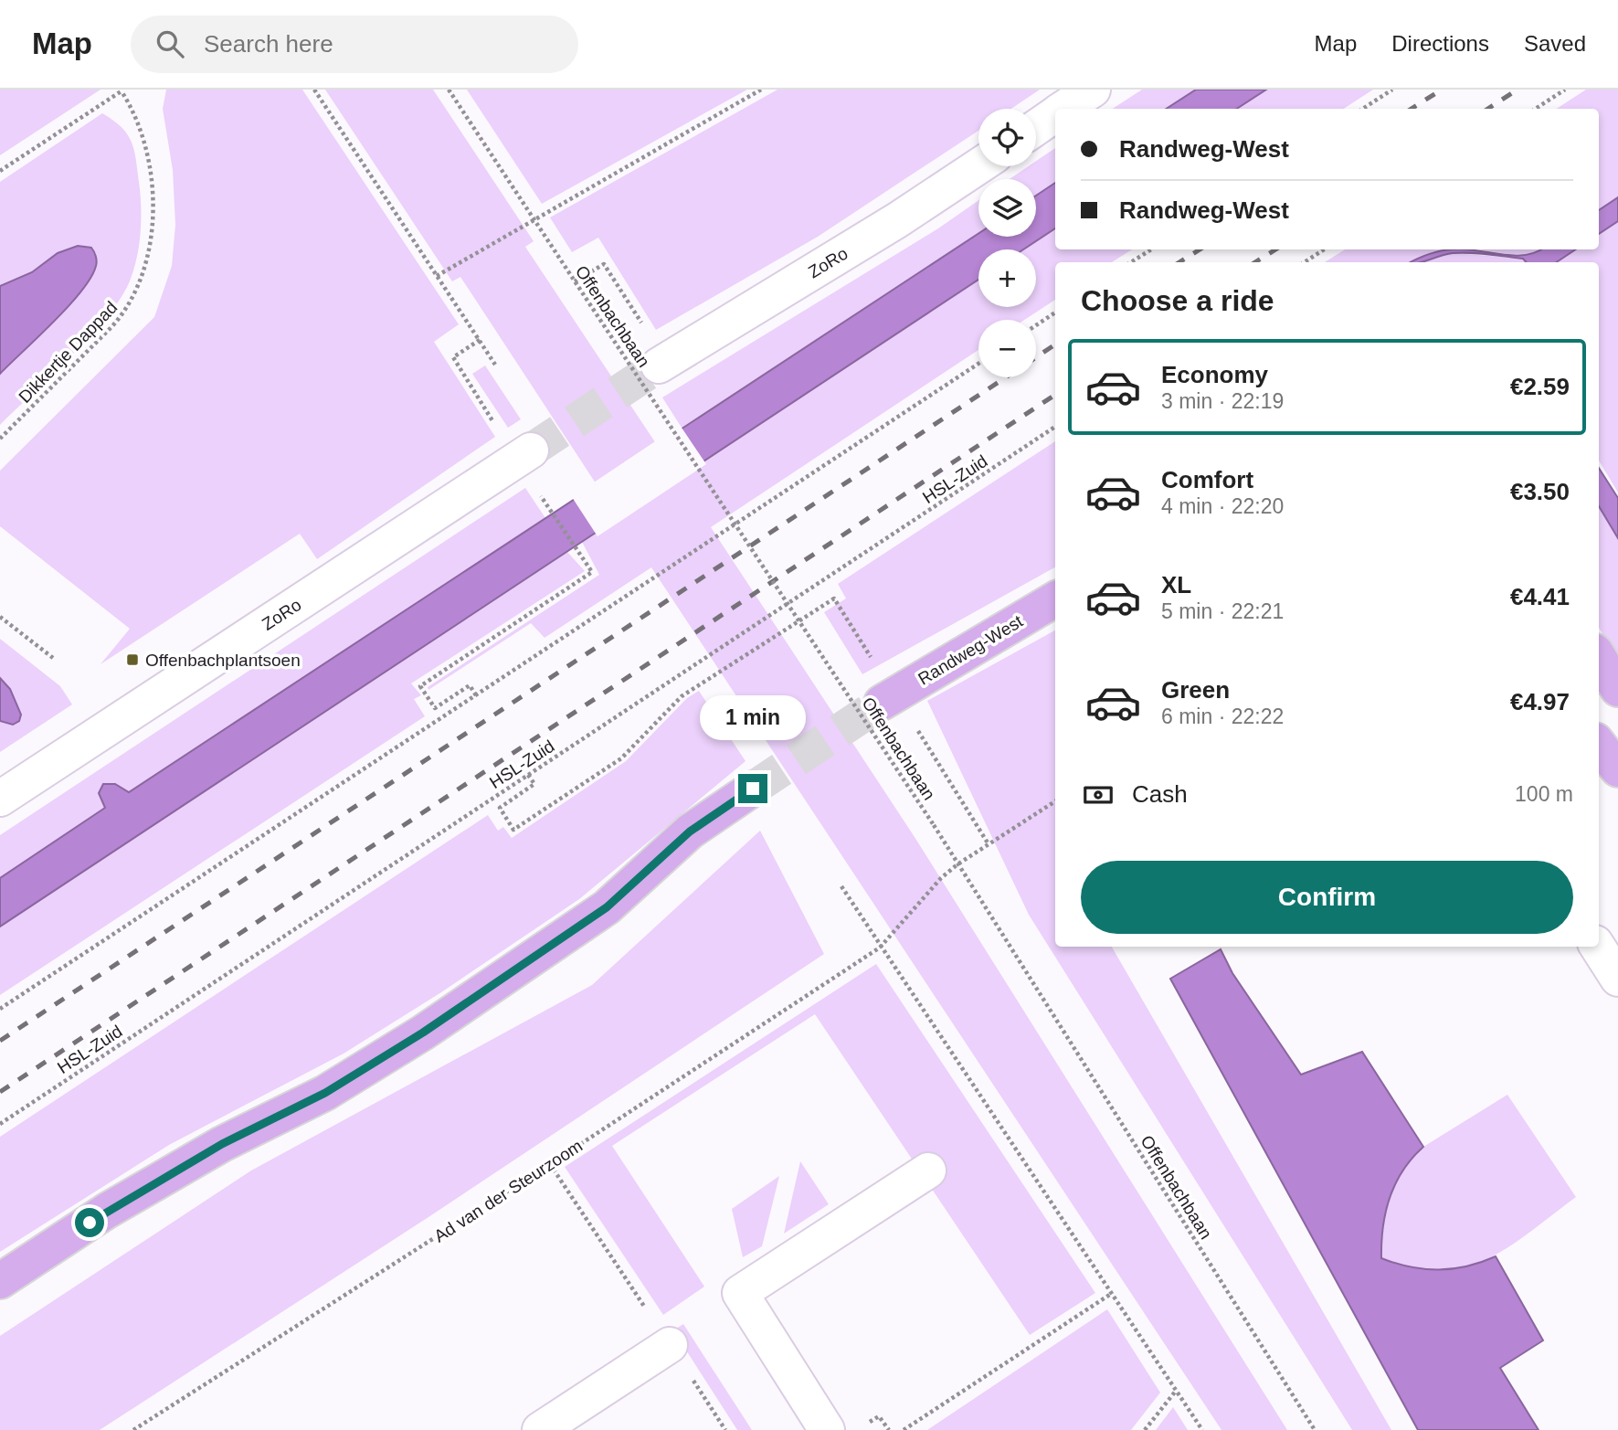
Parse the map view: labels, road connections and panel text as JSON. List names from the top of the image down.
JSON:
{
  "streets": {
    "main road": ["Randweg-West"],
    "lane": ["ZoRo"],
    "path": [
      "Offenbachbaan",
      "Dikkertje Dappad",
      "HSL-Zuid",
      "Ad van der Steurzoom"
    ]
  },
  "crossings": [
    ["Offenbachbaan", "Ad van der Steurzoom"]
  ],
  "places": {
    "transit": ["Offenbachplantsoen"]
  },
  "page": {
    "header": "Map",
    "search": "Search here",
    "nav": ["Map", "Directions", "Saved"],
    "map_buttons": ["+", "−"],
    "banner": ["Randweg-West", "Randweg-West"],
    "heading": "Choose a ride",
    "list": [
      {
        "name": "Economy",
        "note": "3 min · 22:19",
        "value": "€2.59"
      },
      {
        "name": "Comfort",
        "note": "4 min · 22:20",
        "value": "€3.50"
      },
      {
        "name": "XL",
        "note": "5 min · 22:21",
        "value": "€4.41"
      },
      {
        "name": "Green",
        "note": "6 min · 22:22",
        "value": "€4.97"
      }
    ],
    "bubble": "1 min",
    "pay": ["Cash", "100 m"],
    "buttons": "Confirm"
  }
}
